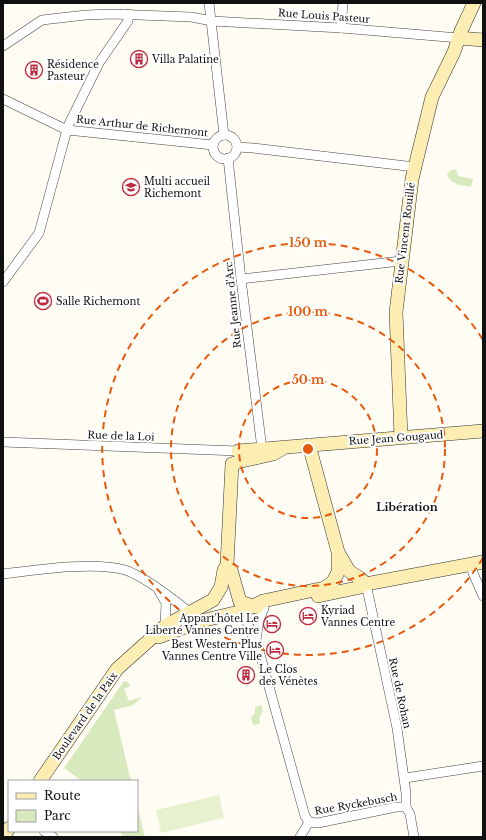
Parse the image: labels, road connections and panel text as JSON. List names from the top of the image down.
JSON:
{
  "streets": {
    "main road": ["Rue Vincent Rouillé", "Rue Jean Gougaud", "Boulevard de la Paix"],
    "street": [
      "Rue Louis Pasteur",
      "Rue Arthur de Richemont",
      "Rue Jeanne d'Arc",
      "Rue de la Loi",
      "Rue de Rohan",
      "Rue Ryckebusch"
    ]
  },
  "crossings": [
    ["Rue Louis Pasteur", "Rue Vincent Rouillé"],
    ["Rue Arthur de Richemont", "Rue Jeanne d'Arc"],
    ["Rue Vincent Rouillé", "Rue Jean Gougaud"],
    ["Rue de Rohan", "Rue Ryckebusch"]
  ],
  "districts": ["Libération"],
  "places": {
    "building": ["Villa Palatine", "Résidence Pasteur", "Le Clos des Vénètes"],
    "school or university": ["Multi accueil Richemont"],
    "sports": ["Salle Richemont"],
    "hotel": ["Kyriad Vannes Centre", "Appart'hôtel Le Liberté Vannes Centre", "Best Western Plus Vannes Centre Ville"]
  },
  "legend": ["Route", "Parc"],
  "rings": ["150 m", "100 m", "50 m"]
}
